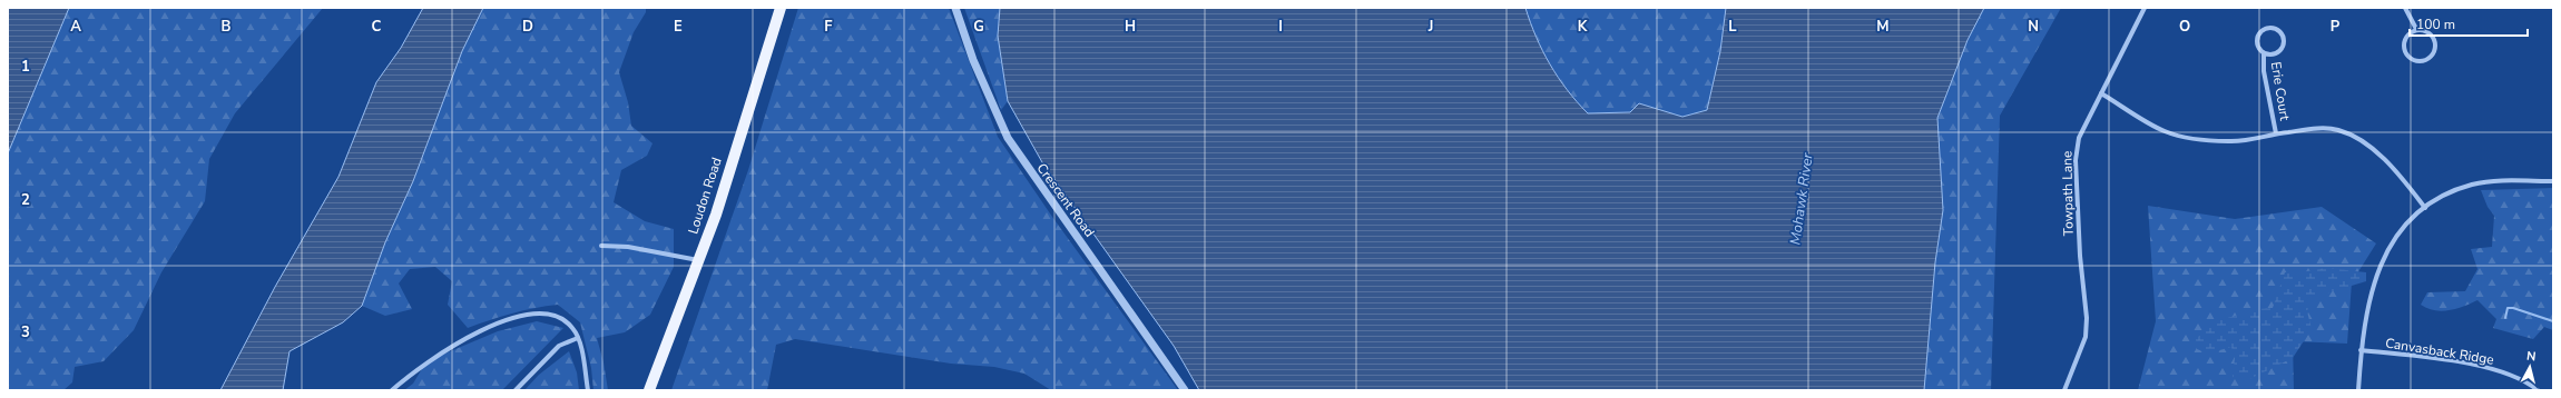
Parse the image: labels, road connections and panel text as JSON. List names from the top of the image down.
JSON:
{
  "streets": {
    "main road": ["Loudon Road"],
    "street": [
      "Erie Court",
      "Towpath Lane",
      "Crescent Road",
      "Canvasback Ridge"
    ]
  },
  "water": ["Mohawk River"],
  "scale_bar": "100 m",
  "north": "top",
  "grid": {
    "columns": [
      "A",
      "B",
      "C",
      "D",
      "E",
      "F",
      "G",
      "H",
      "I",
      "J",
      "K",
      "L",
      "M",
      "N",
      "O",
      "P"
    ],
    "rows": ["1", "2", "3"]
  }
}
